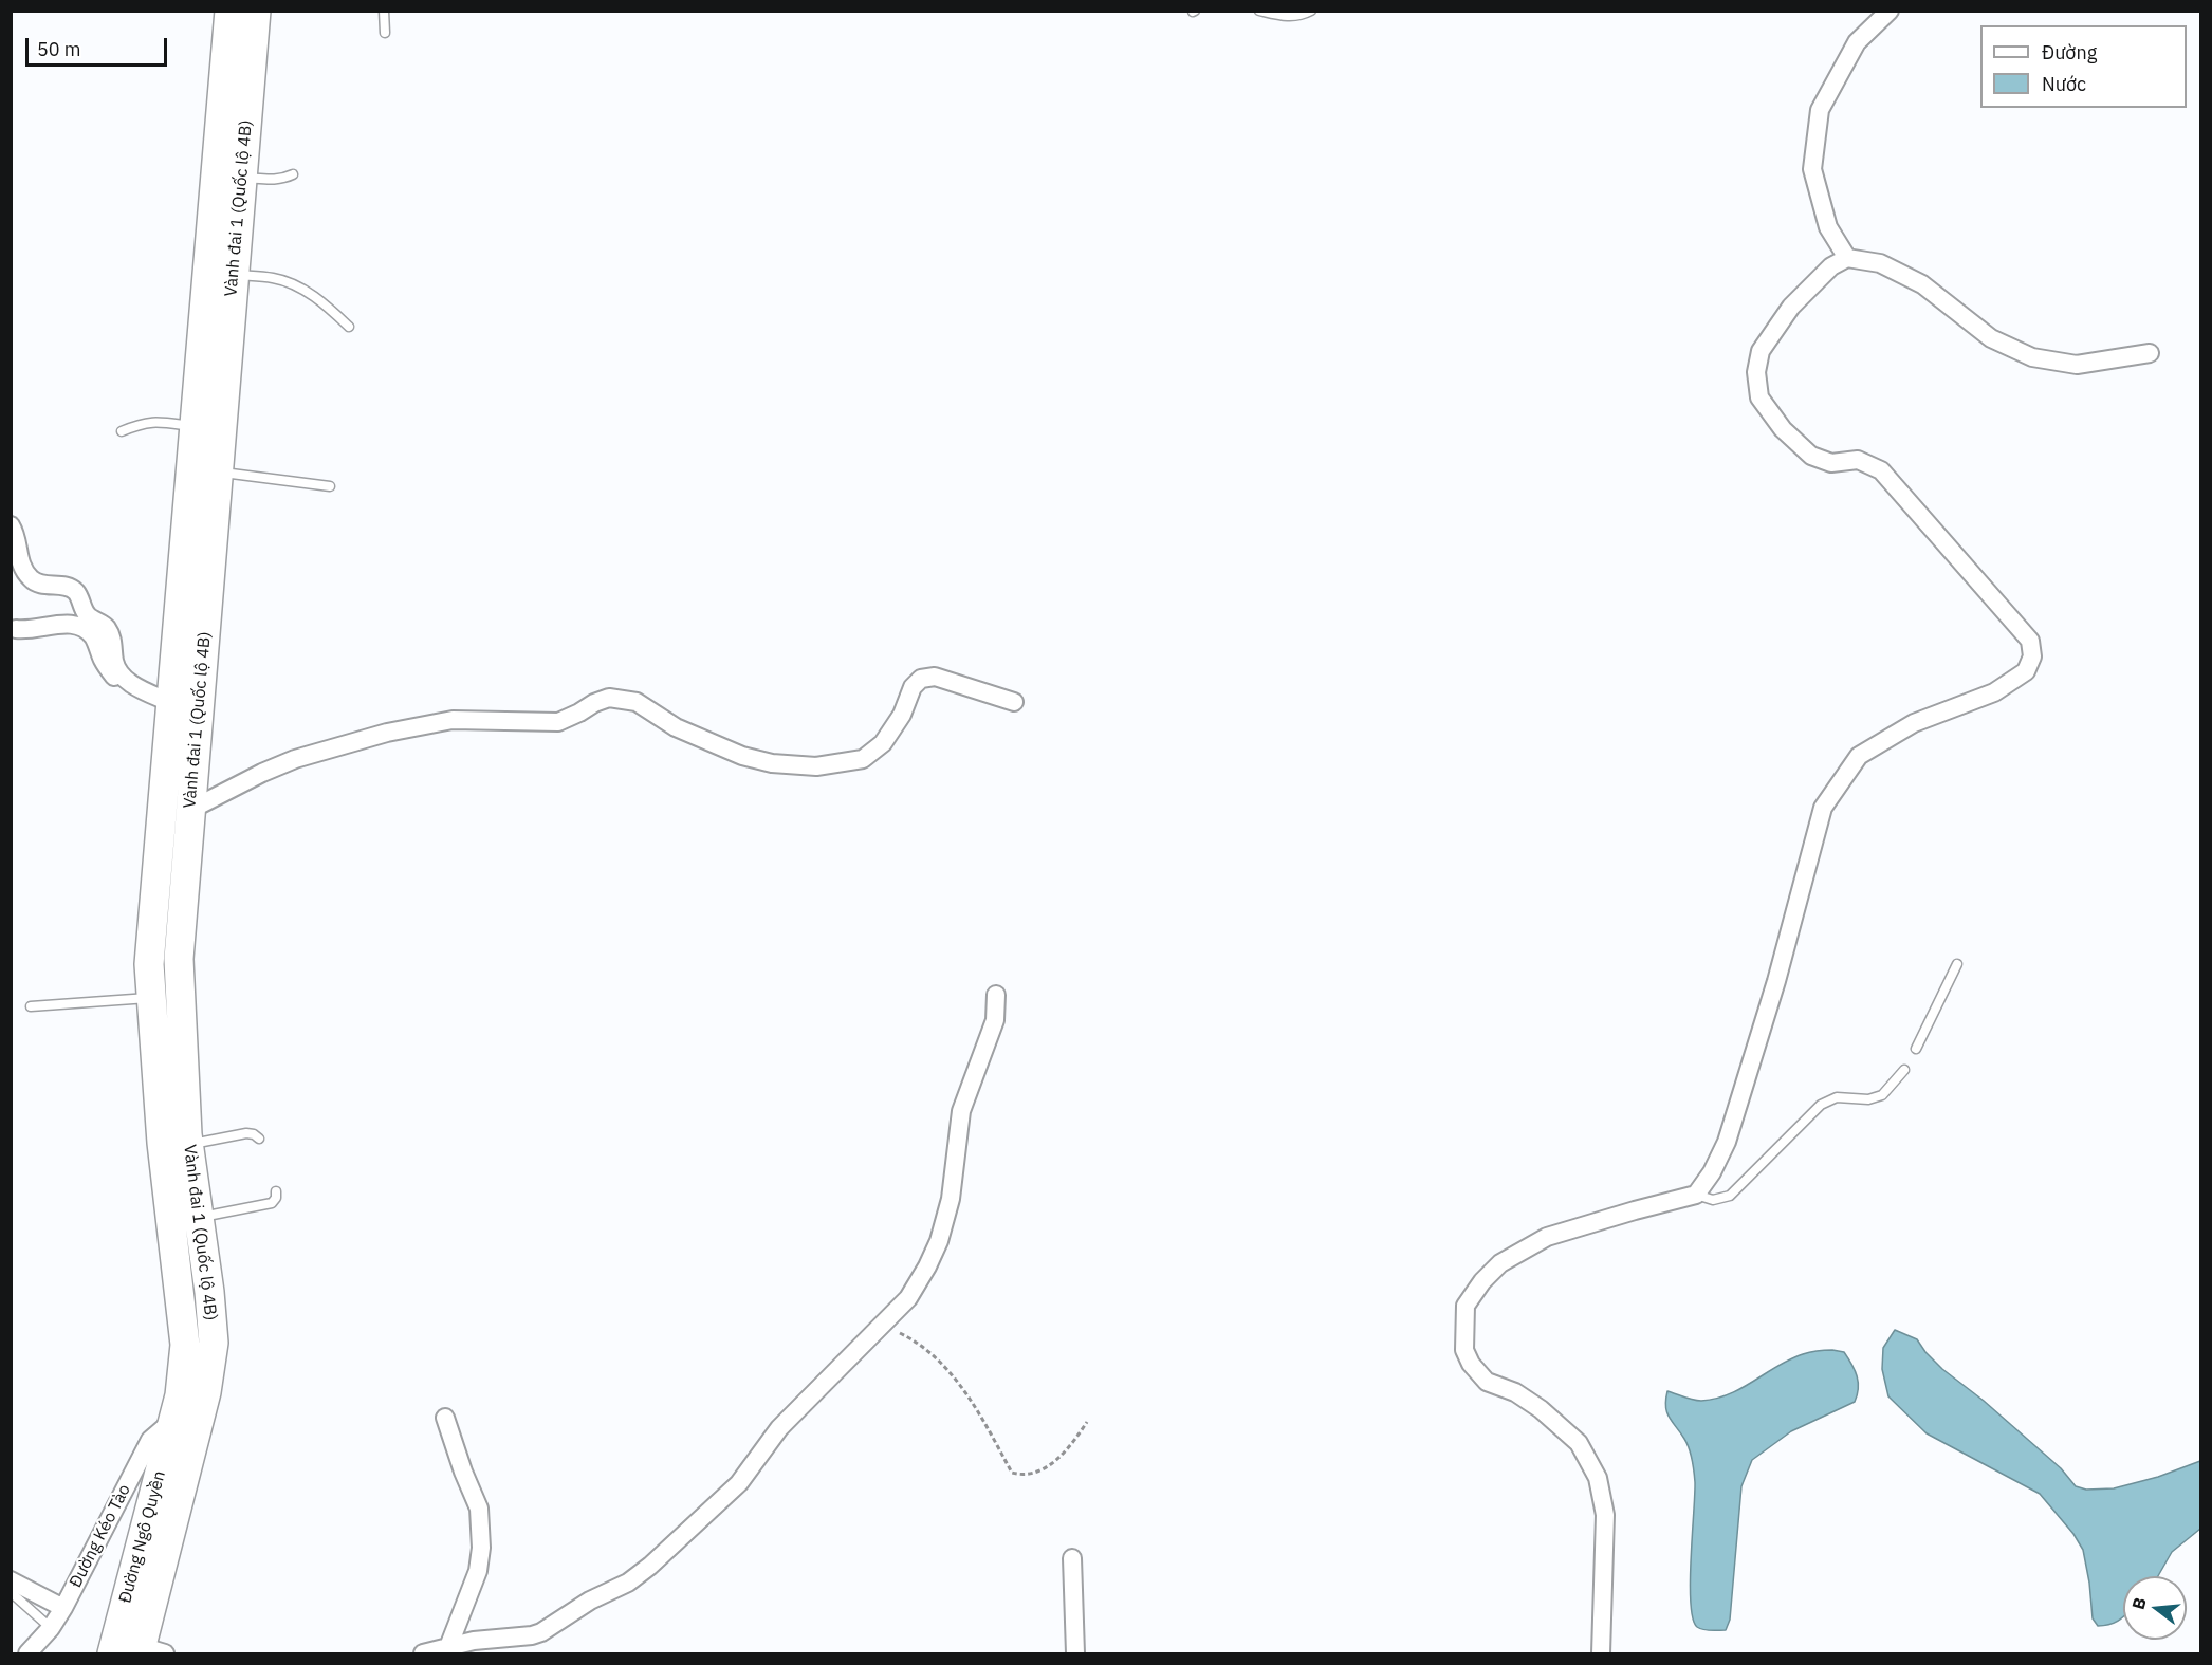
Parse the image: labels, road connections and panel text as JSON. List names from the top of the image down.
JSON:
{
  "streets": {
    "highway": ["Vành đai 1 (Quốc lộ 4B)", "Đường Ngô Quyền"],
    "street": ["Đường Kéo Tào"]
  },
  "crossings": [
    ["Vành đai 1 (Quốc lộ 4B)", "Đường Kéo Tào"],
    ["Vành đai 1 (Quốc lộ 4B)", "Đường Ngô Quyền"],
    ["Đường Kéo Tào", "Đường Ngô Quyền"]
  ],
  "legend": ["Đường", "Nước"],
  "scale_bar": "50 m",
  "north": "left"
}
